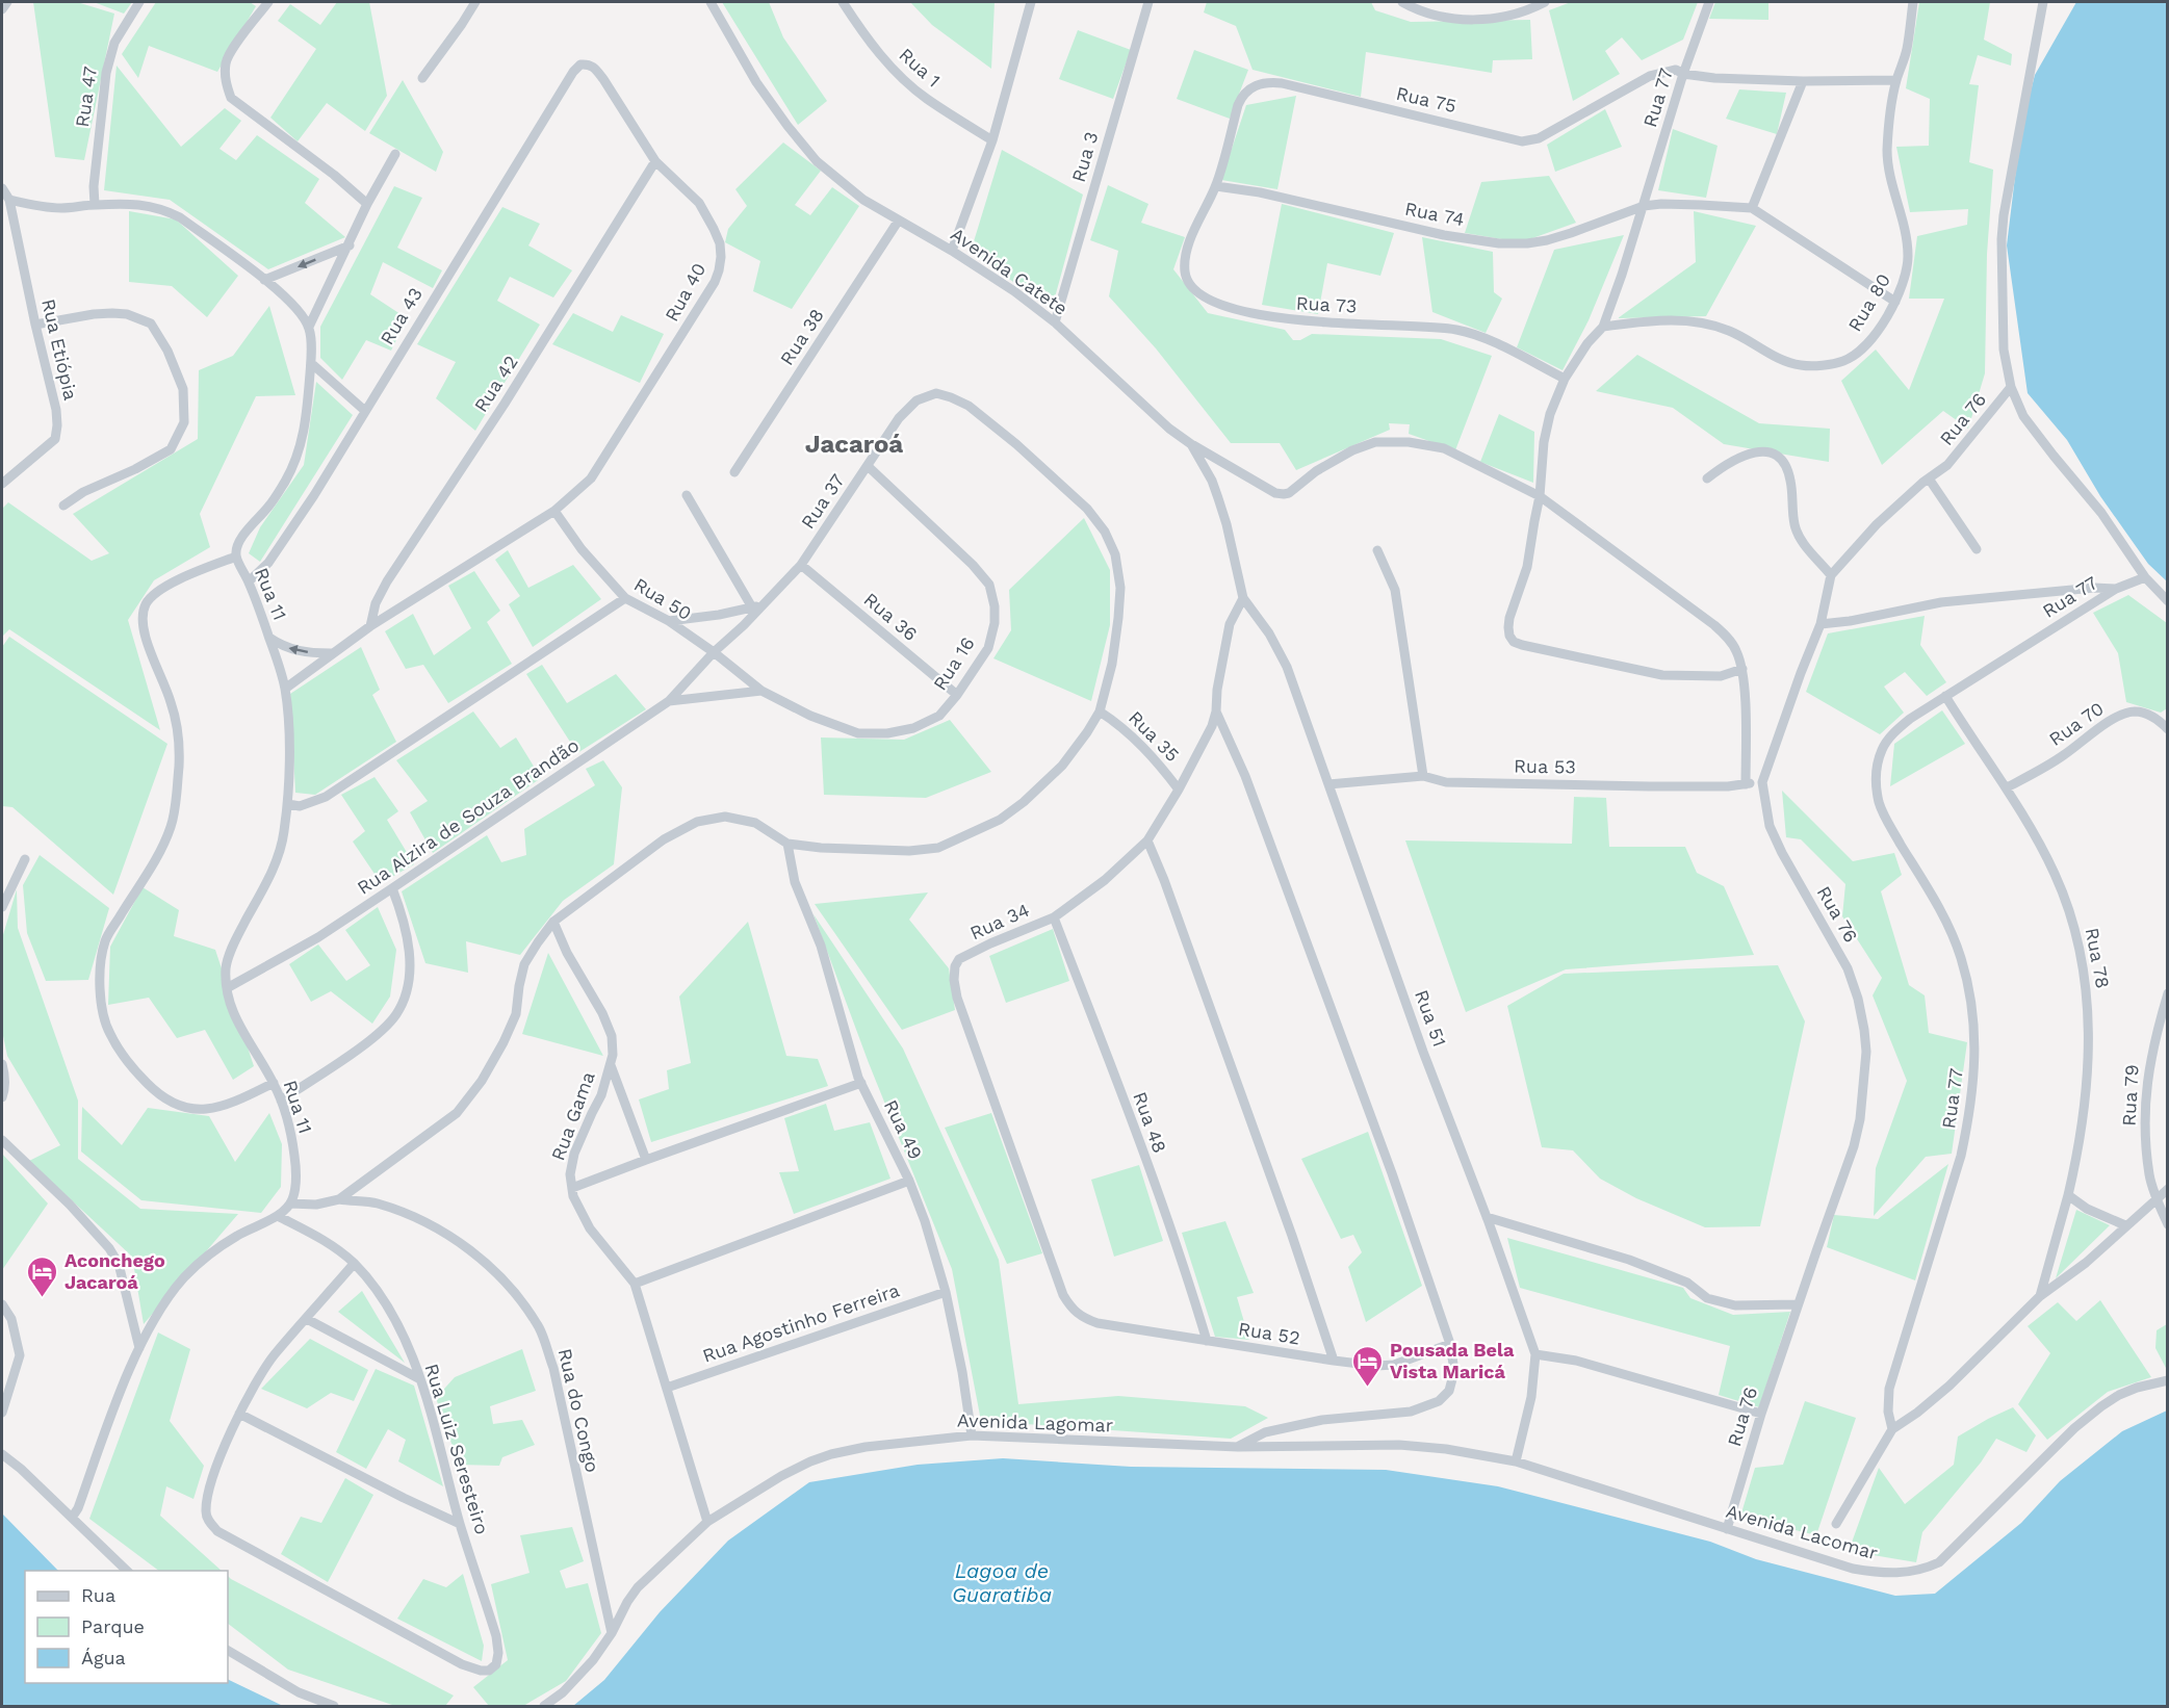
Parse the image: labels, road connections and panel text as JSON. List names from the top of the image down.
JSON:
{
  "streets": {
    "street": [
      "Rua 1",
      "Rua 47",
      "Rua 77",
      "Rua 75",
      "Rua 3",
      "Rua 74",
      "Avenida Catete",
      "Rua 40",
      "Rua 80",
      "Rua 73",
      "Rua 43",
      "Rua 38",
      "Rua Etiópia",
      "Rua 42",
      "Rua 76",
      "Rua 37",
      "Rua 11",
      "Rua 50",
      "Rua 36",
      "Rua 16",
      "Rua 70",
      "Rua 35",
      "Rua 53",
      "Rua Alzira de Souza Brandão",
      "Rua 34",
      "Rua 78",
      "Rua 51",
      "Rua 79",
      "Rua Gama",
      "Rua 48",
      "Rua 49",
      "Rua Agostinho Ferreira",
      "Rua 52",
      "Rua do Congo",
      "Avenida Lagomar",
      "Rua Luiz Seresteiro",
      "Avenida Lacomar"
    ]
  },
  "crossings": [
    ["Rua 77", "Rua 75"],
    ["Rua 77", "Rua 74"],
    ["Rua 77", "Rua 78"],
    ["Rua 75", "Rua 74"],
    ["Rua 75", "Rua 73"],
    ["Rua 3", "Avenida Catete"],
    ["Rua 74", "Rua 73"],
    ["Avenida Catete", "Rua 38"],
    ["Avenida Catete", "Rua 34"],
    ["Avenida Catete", "Rua 51"],
    ["Rua 40", "Rua 43"],
    ["Rua 40", "Rua 42"],
    ["Rua 40", "Rua 11"],
    ["Rua 40", "Rua 50"],
    ["Rua 43", "Rua 11"],
    ["Rua 76", "Rua 53"],
    ["Rua 76", "Avenida Lacomar"],
    ["Rua 37", "Rua 50"],
    ["Rua 37", "Rua 36"],
    ["Rua 37", "Rua 16"],
    ["Rua 37", "Rua 35"],
    ["Rua 37", "Rua Alzira de Souza Brandão"],
    ["Rua 11", "Rua Alzira de Souza Brandão"],
    ["Rua 11", "Rua do Congo"],
    ["Rua 50", "Rua 16"],
    ["Rua 50", "Rua Alzira de Souza Brandão"],
    ["Rua 36", "Rua 16"],
    ["Rua 16", "Rua Alzira de Souza Brandão"],
    ["Rua 70", "Rua 78"],
    ["Rua 35", "Rua 34"],
    ["Rua 53", "Rua 51"],
    ["Rua 34", "Rua 51"],
    ["Rua 34", "Rua 48"],
    ["Rua 34", "Rua 52"],
    ["Rua 51", "Avenida Lagomar"],
    ["Rua 51", "Avenida Lacomar"],
    ["Rua Gama", "Rua Agostinho Ferreira"],
    ["Rua Gama", "Avenida Lagomar"],
    ["Rua 48", "Rua 52"],
    ["Rua 49", "Rua Agostinho Ferreira"],
    ["Rua 49", "Avenida Lagomar"],
    ["Rua do Congo", "Avenida Lagomar"],
    ["Avenida Lagomar", "Avenida Lacomar"]
  ],
  "districts": ["Jacaroá"],
  "water": ["Lagoa de Guaratiba"],
  "places": {
    "hotel": ["Aconchego Jacaroá", "Pousada Bela Vista Maricá"]
  },
  "legend": ["Rua", "Parque", "Água"]
}
